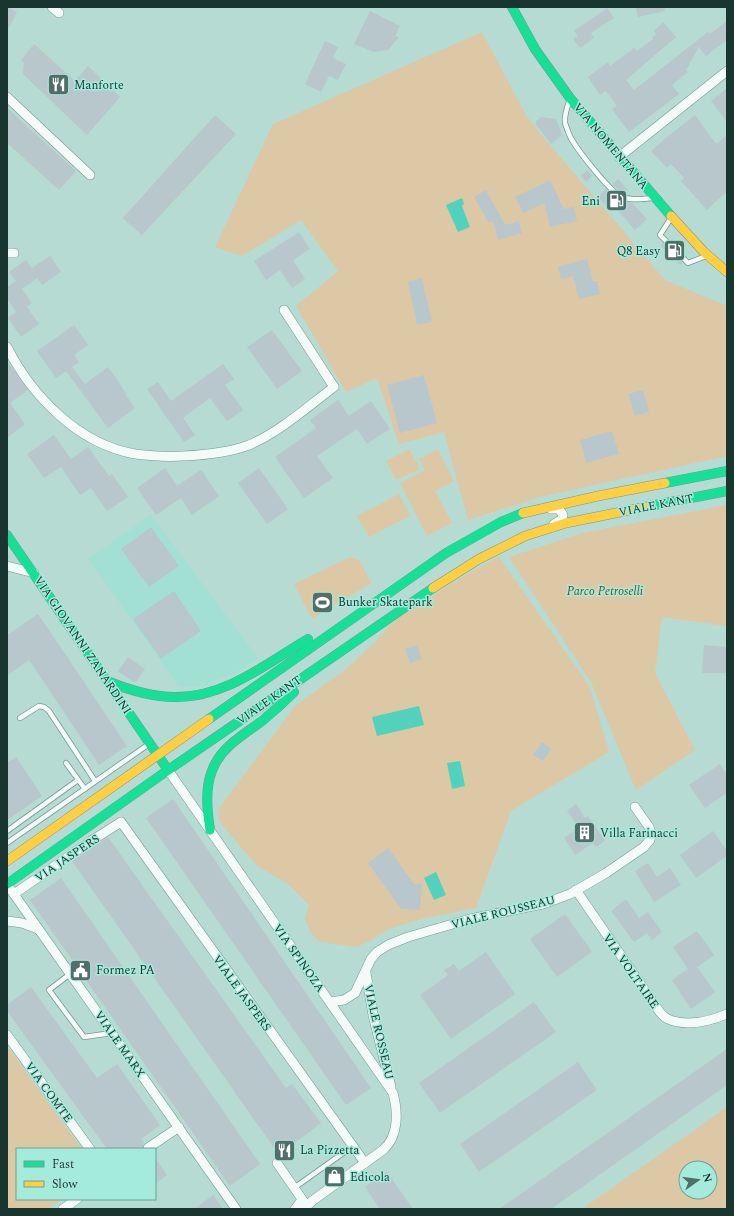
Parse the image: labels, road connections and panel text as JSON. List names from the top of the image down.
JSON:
{
  "streets": {
    "main road": [
      "VIA NOMENTANA",
      "VIALE KANT",
      "VIA GIOVANNI ZANARDINI",
      "VIA SPINOZA"
    ],
    "street": [
      "VIA JASPERS",
      "VIALE ROUSSEAU",
      "VIA VOLTAIRE",
      "VIALE JASPERS",
      "VIALE ROSSEAU",
      "VIALE MARX",
      "VIA COMTE"
    ]
  },
  "crossings": [
    ["VIALE KANT", "VIA GIOVANNI ZANARDINI"],
    ["VIALE KANT", "VIA SPINOZA"],
    ["VIALE KANT", "VIALE MARX"],
    ["VIA GIOVANNI ZANARDINI", "VIA SPINOZA"],
    ["VIA JASPERS", "VIALE JASPERS"],
    ["VIA JASPERS", "VIALE MARX"],
    ["VIALE ROUSSEAU", "VIA SPINOZA"],
    ["VIALE ROUSSEAU", "VIA VOLTAIRE"],
    ["VIALE ROUSSEAU", "VIALE ROSSEAU"],
    ["VIA SPINOZA", "VIALE JASPERS"],
    ["VIA SPINOZA", "VIALE ROSSEAU"]
  ],
  "parks": ["Parco Petroselli"],
  "places": {
    "restaurant": ["Manforte", "La Pizzetta"],
    "fuel station": ["Eni", "Q8 Easy"],
    "sports": ["Bunker Skatepark"],
    "building": ["Villa Farinacci"],
    "public building": ["Formez PA"],
    "shop": ["Edicola"]
  },
  "legend": ["Fast", "Slow"],
  "north": "right"
}
